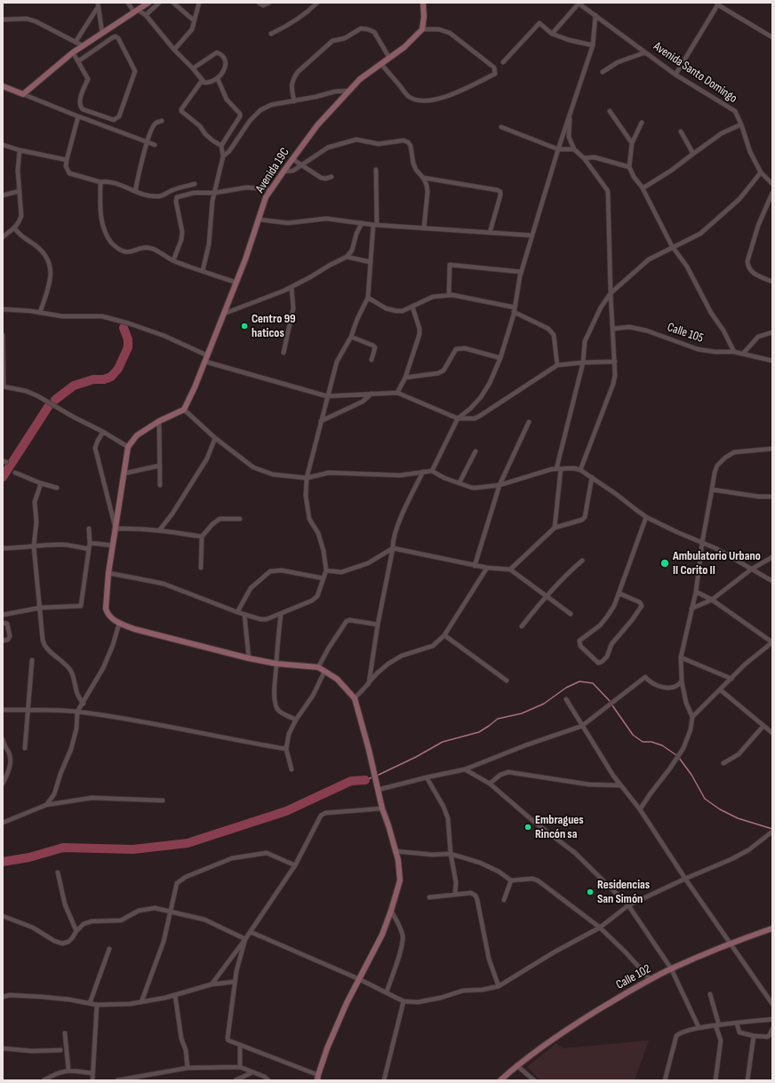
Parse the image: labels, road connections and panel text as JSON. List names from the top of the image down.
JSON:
{
  "streets": {
    "street": [
      "Avenida Santo Domingo",
      "Avenida 19C",
      "Calle 105",
      "Calle 102"
    ]
  },
  "places": [
    "Centro 99 haticos",
    "Ambulatorio Urbano II Corito II",
    "Embragues Rincón sa",
    "Residencias San Simón"
  ]
}
